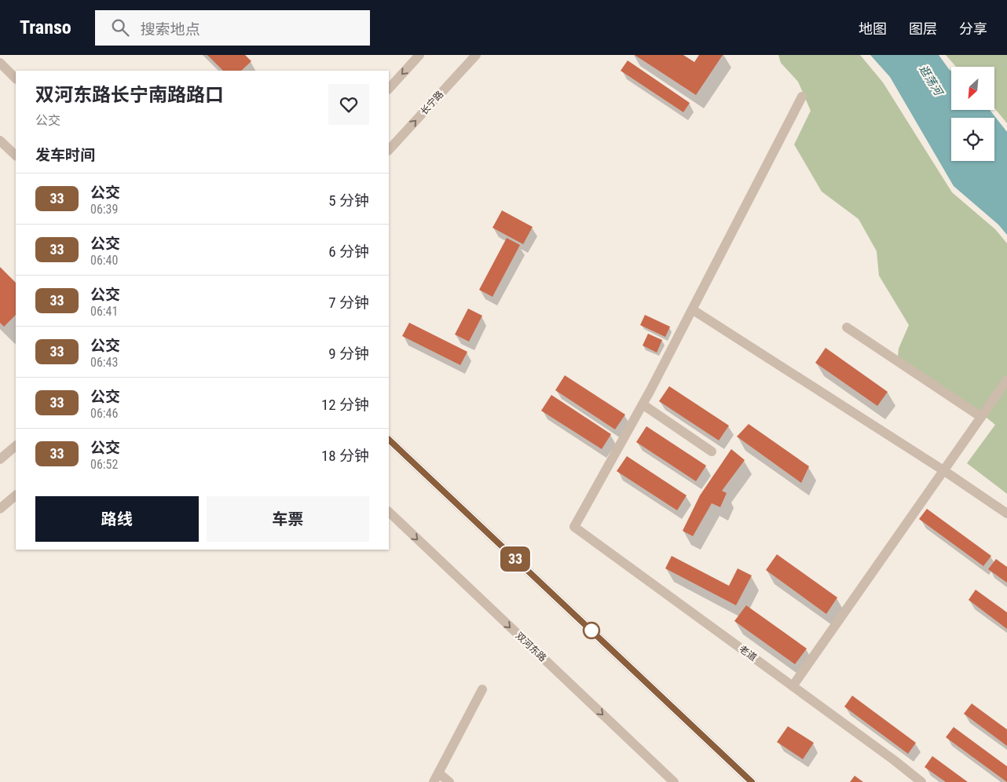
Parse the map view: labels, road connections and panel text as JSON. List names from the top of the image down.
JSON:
{
  "streets": {
    "street": ["长宁路", "双河东路", "老道"]
  },
  "water": ["逛荡河"],
  "lines": ["bus line 33"],
  "north": "bottom left",
  "page": {
    "header": "Transo",
    "search": "搜索地点",
    "nav": ["地图", "图层", "分享"],
    "on_map": "33",
    "heading": [
      ["双河东路长宁南路路口", "公交"],
      "发车时间"
    ],
    "list": [
      {
        "mark": "33",
        "name": "公交",
        "note": "06:39",
        "value": "5 分钟"
      },
      {
        "mark": "33",
        "name": "公交",
        "note": "06:40",
        "value": "6 分钟"
      },
      {
        "mark": "33",
        "name": "公交",
        "note": "06:41",
        "value": "7 分钟"
      },
      {
        "mark": "33",
        "name": "公交",
        "note": "06:43",
        "value": "9 分钟"
      },
      {
        "mark": "33",
        "name": "公交",
        "note": "06:46",
        "value": "12 分钟"
      },
      {
        "mark": "33",
        "name": "公交",
        "note": "06:52",
        "value": "18 分钟"
      }
    ],
    "buttons": ["路线", "车票"]
  }
}
